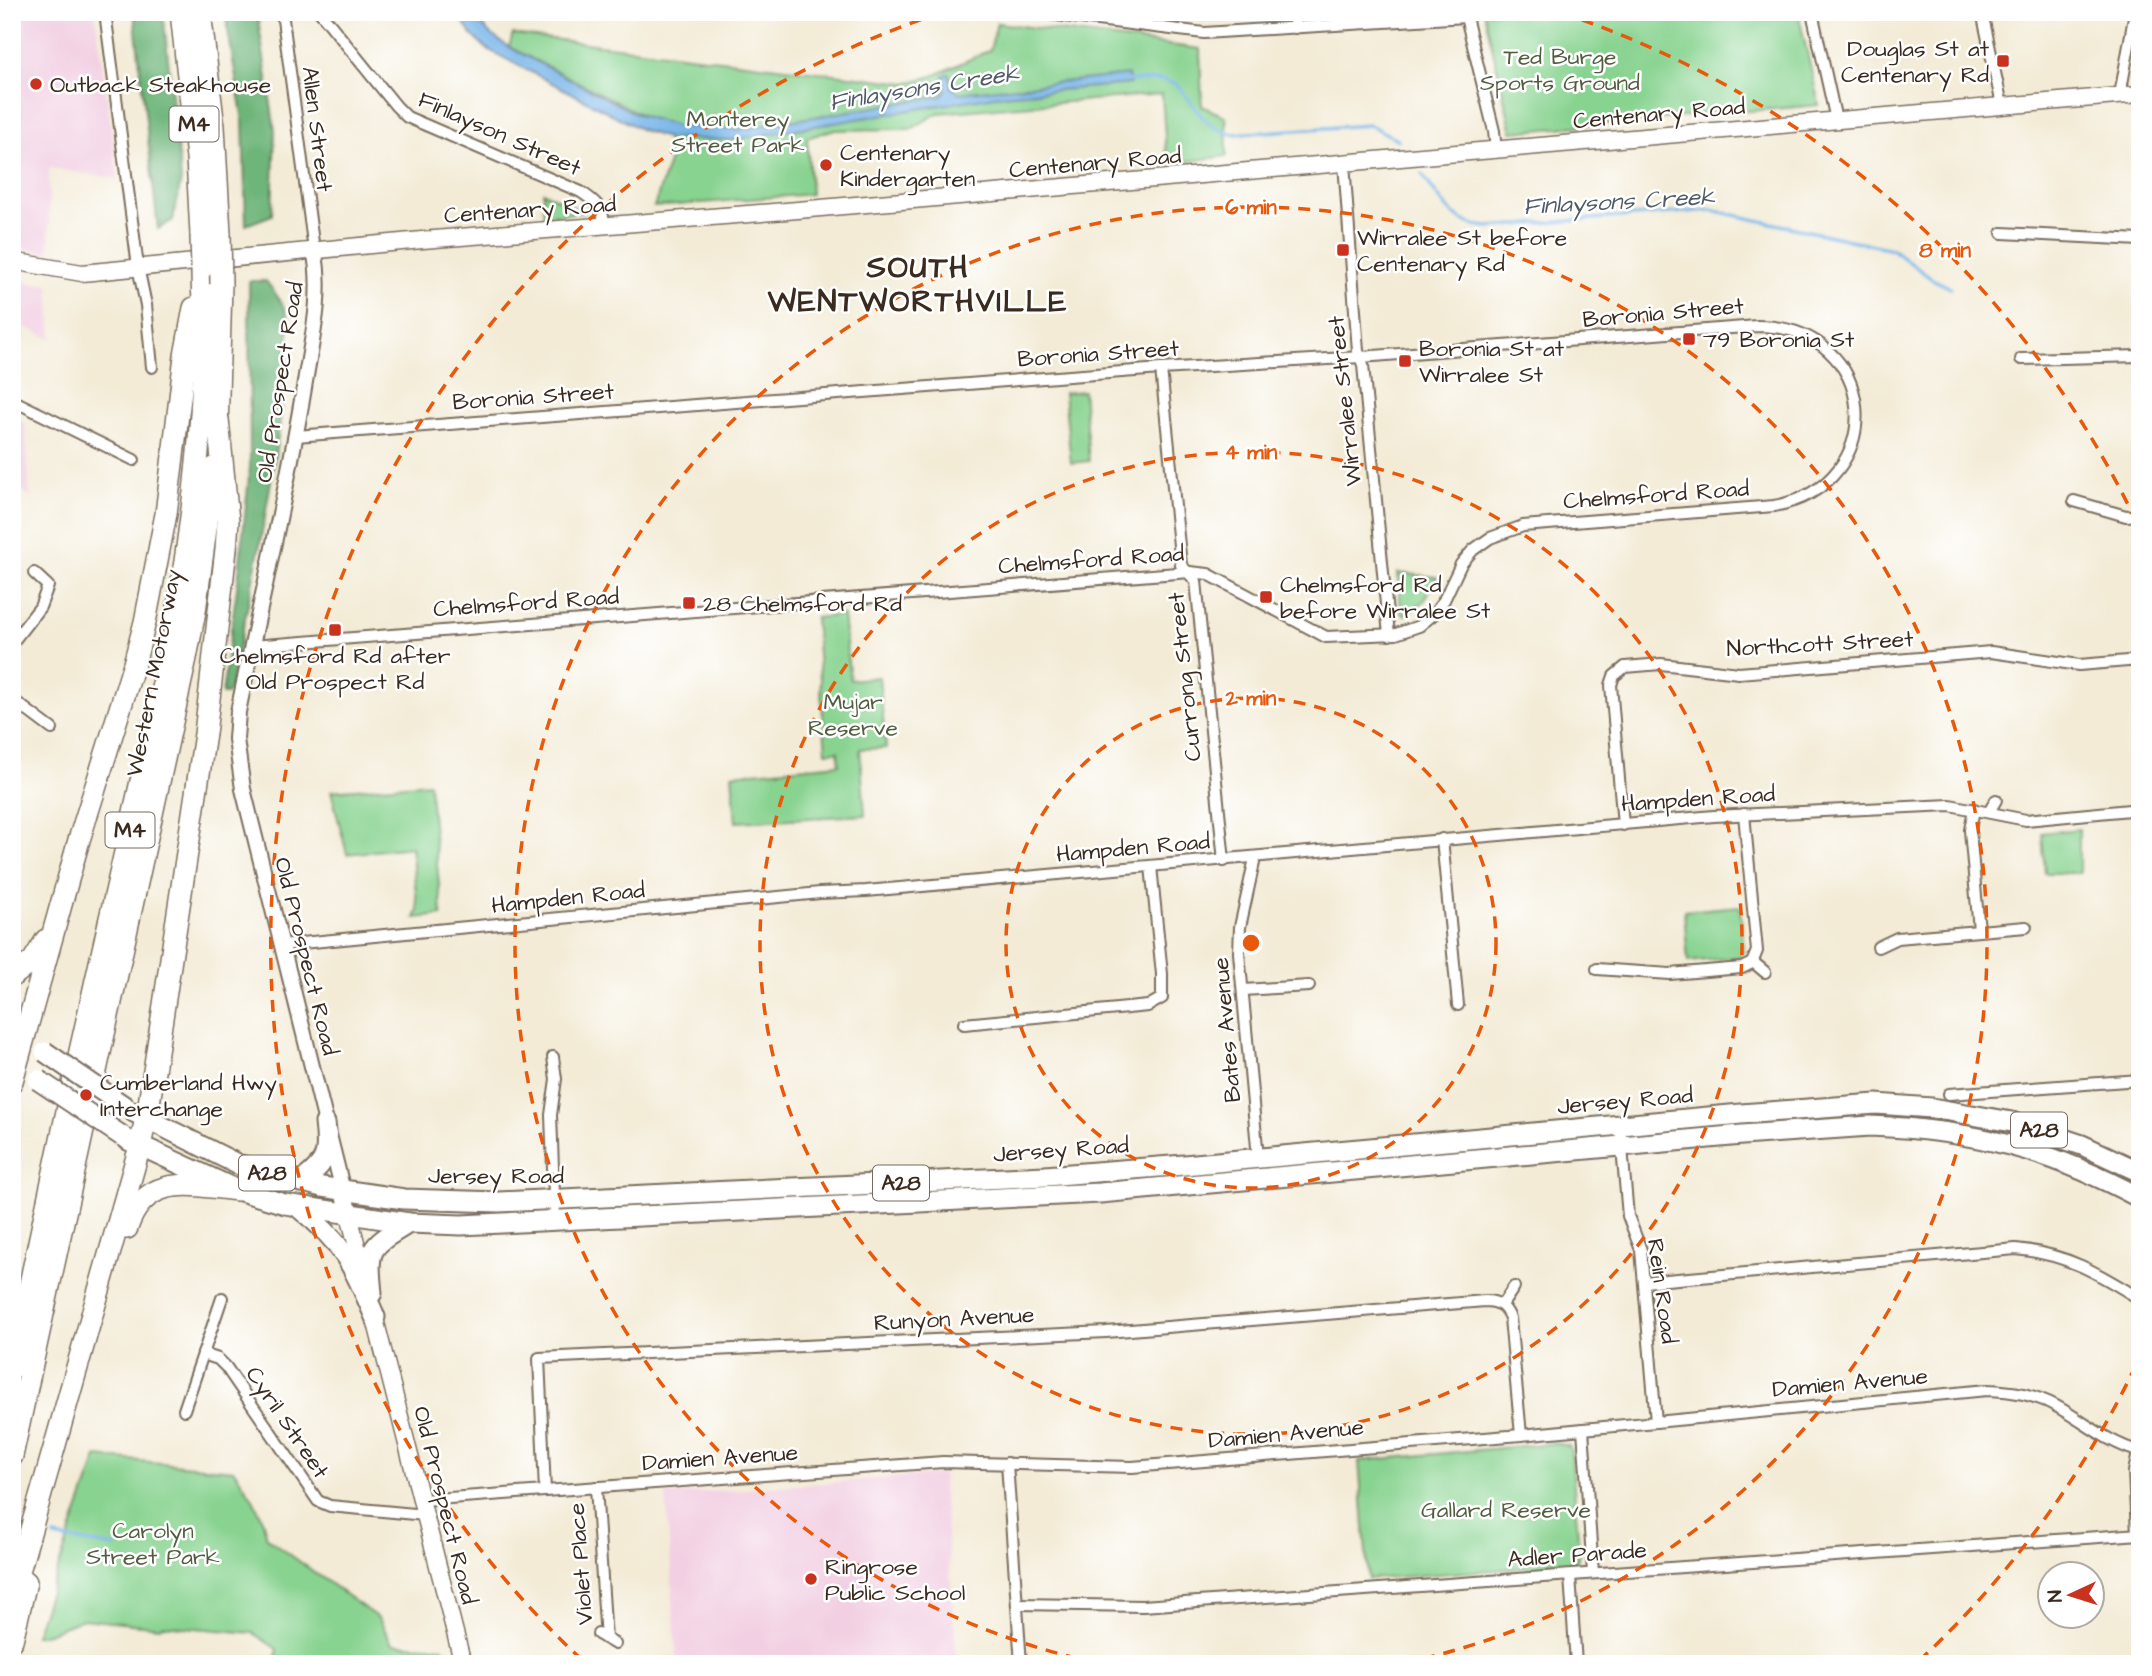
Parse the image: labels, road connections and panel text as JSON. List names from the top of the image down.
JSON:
{
  "streets": {
    "highway": [
      "M4",
      "Western Motorway",
      "Jersey Road",
      "A28"
    ],
    "main road": ["Centenary Road", "Old Prospect Road"],
    "street": [
      "Allen Street",
      "Finlayson Street",
      "Boronia Street",
      "Wirralee Street",
      "Chelmsford Road",
      "Northcott Street",
      "Currong Street",
      "Hampden Road",
      "Bates Avenue",
      "Rein Road",
      "Runyon Avenue",
      "Damien Avenue",
      "Cyril Street",
      "Adler Parade",
      "Violet Place"
    ]
  },
  "crossings": [
    ["Centenary Road", "Allen Street"],
    ["Centenary Road", "Finlayson Street"],
    ["Centenary Road", "Old Prospect Road"],
    ["Centenary Road", "Wirralee Street"],
    ["Allen Street", "Old Prospect Road"],
    ["Boronia Street", "Old Prospect Road"],
    ["Boronia Street", "Wirralee Street"],
    ["Boronia Street", "Chelmsford Road"],
    ["Boronia Street", "Currong Street"],
    ["Old Prospect Road", "Chelmsford Road"],
    ["Old Prospect Road", "Hampden Road"],
    ["Old Prospect Road", "Jersey Road"],
    ["Old Prospect Road", "Damien Avenue"],
    ["Old Prospect Road", "Cyril Street"],
    ["Wirralee Street", "Chelmsford Road"],
    ["Chelmsford Road", "Currong Street"],
    ["Northcott Street", "Hampden Road"],
    ["Currong Street", "Hampden Road"],
    ["Hampden Road", "Bates Avenue"],
    ["Bates Avenue", "Jersey Road"],
    ["Jersey Road", "Rein Road"],
    ["Rein Road", "Damien Avenue"],
    ["Runyon Avenue", "Damien Avenue"],
    ["Damien Avenue", "Cyril Street"],
    ["Damien Avenue", "Violet Place"]
  ],
  "districts": ["SOUTH WENTWORTHVILLE"],
  "water": ["Finlaysons Creek"],
  "parks": [
    "Ted Burge Sports Ground",
    "Monterey Street Park",
    "Mujar Reserve",
    "Gallard Reserve",
    "Carolyn Street Park"
  ],
  "places": {
    "transit": [
      "Douglas St at Centenary Rd",
      "Wirralee St before Centenary Rd",
      "79 Boronia St",
      "Boronia St at Wirralee St",
      "Chelmsford Rd before Wirralee St",
      "28 Chelmsford Rd",
      "Chelmsford Rd after Old Prospect Rd"
    ],
    "other": [
      "Outback Steakhouse",
      "Centenary Kindergarten",
      "Cumberland Hwy Interchange",
      "Ringrose Public School"
    ]
  },
  "north": "left",
  "rings": [
    "6 min",
    "8 min",
    "4 min",
    "2 min"
  ]
}
